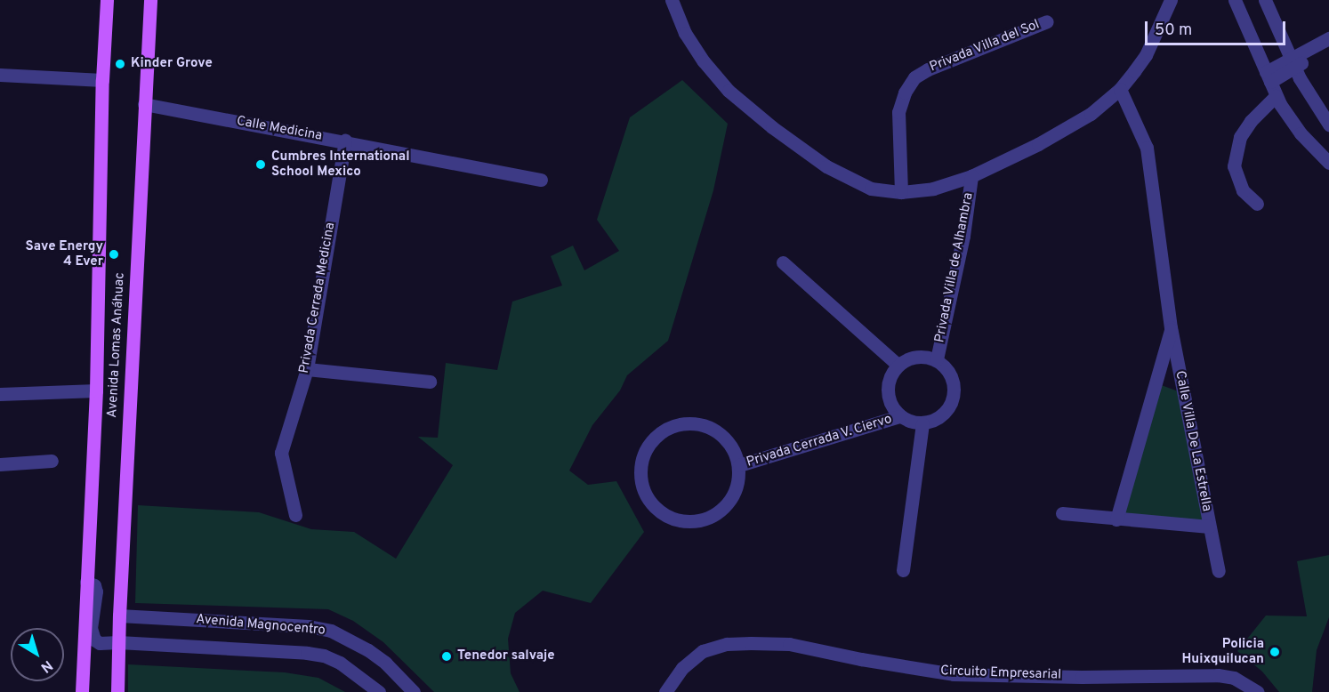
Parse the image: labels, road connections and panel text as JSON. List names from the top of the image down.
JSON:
{
  "streets": {
    "main road": ["Avenida Lomas Anáhuac"],
    "street": [
      "Privada Villa del Sol",
      "Calle Medicina",
      "Privada Villa de Alhambra",
      "Privada Cerrada Medicina",
      "Privada Cerrada V. Ciervo",
      "Calle Villa De La Estrella",
      "Avenida Magnocentro",
      "Circuito Empresarial"
    ]
  },
  "crossings": [
    ["Calle Medicina", "Privada Cerrada Medicina"],
    ["Calle Medicina", "Avenida Lomas Anáhuac"],
    ["Privada Villa de Alhambra", "Privada Cerrada V. Ciervo"],
    ["Avenida Lomas Anáhuac", "Avenida Magnocentro"]
  ],
  "places": [
    "Kinder Grove",
    "Cumbres International School Mexico",
    "Save Energy 4 Ever",
    "Policia Huixquilucan",
    "Tenedor salvaje"
  ],
  "scale_bar": "50 m",
  "north": "bottom right"
}
